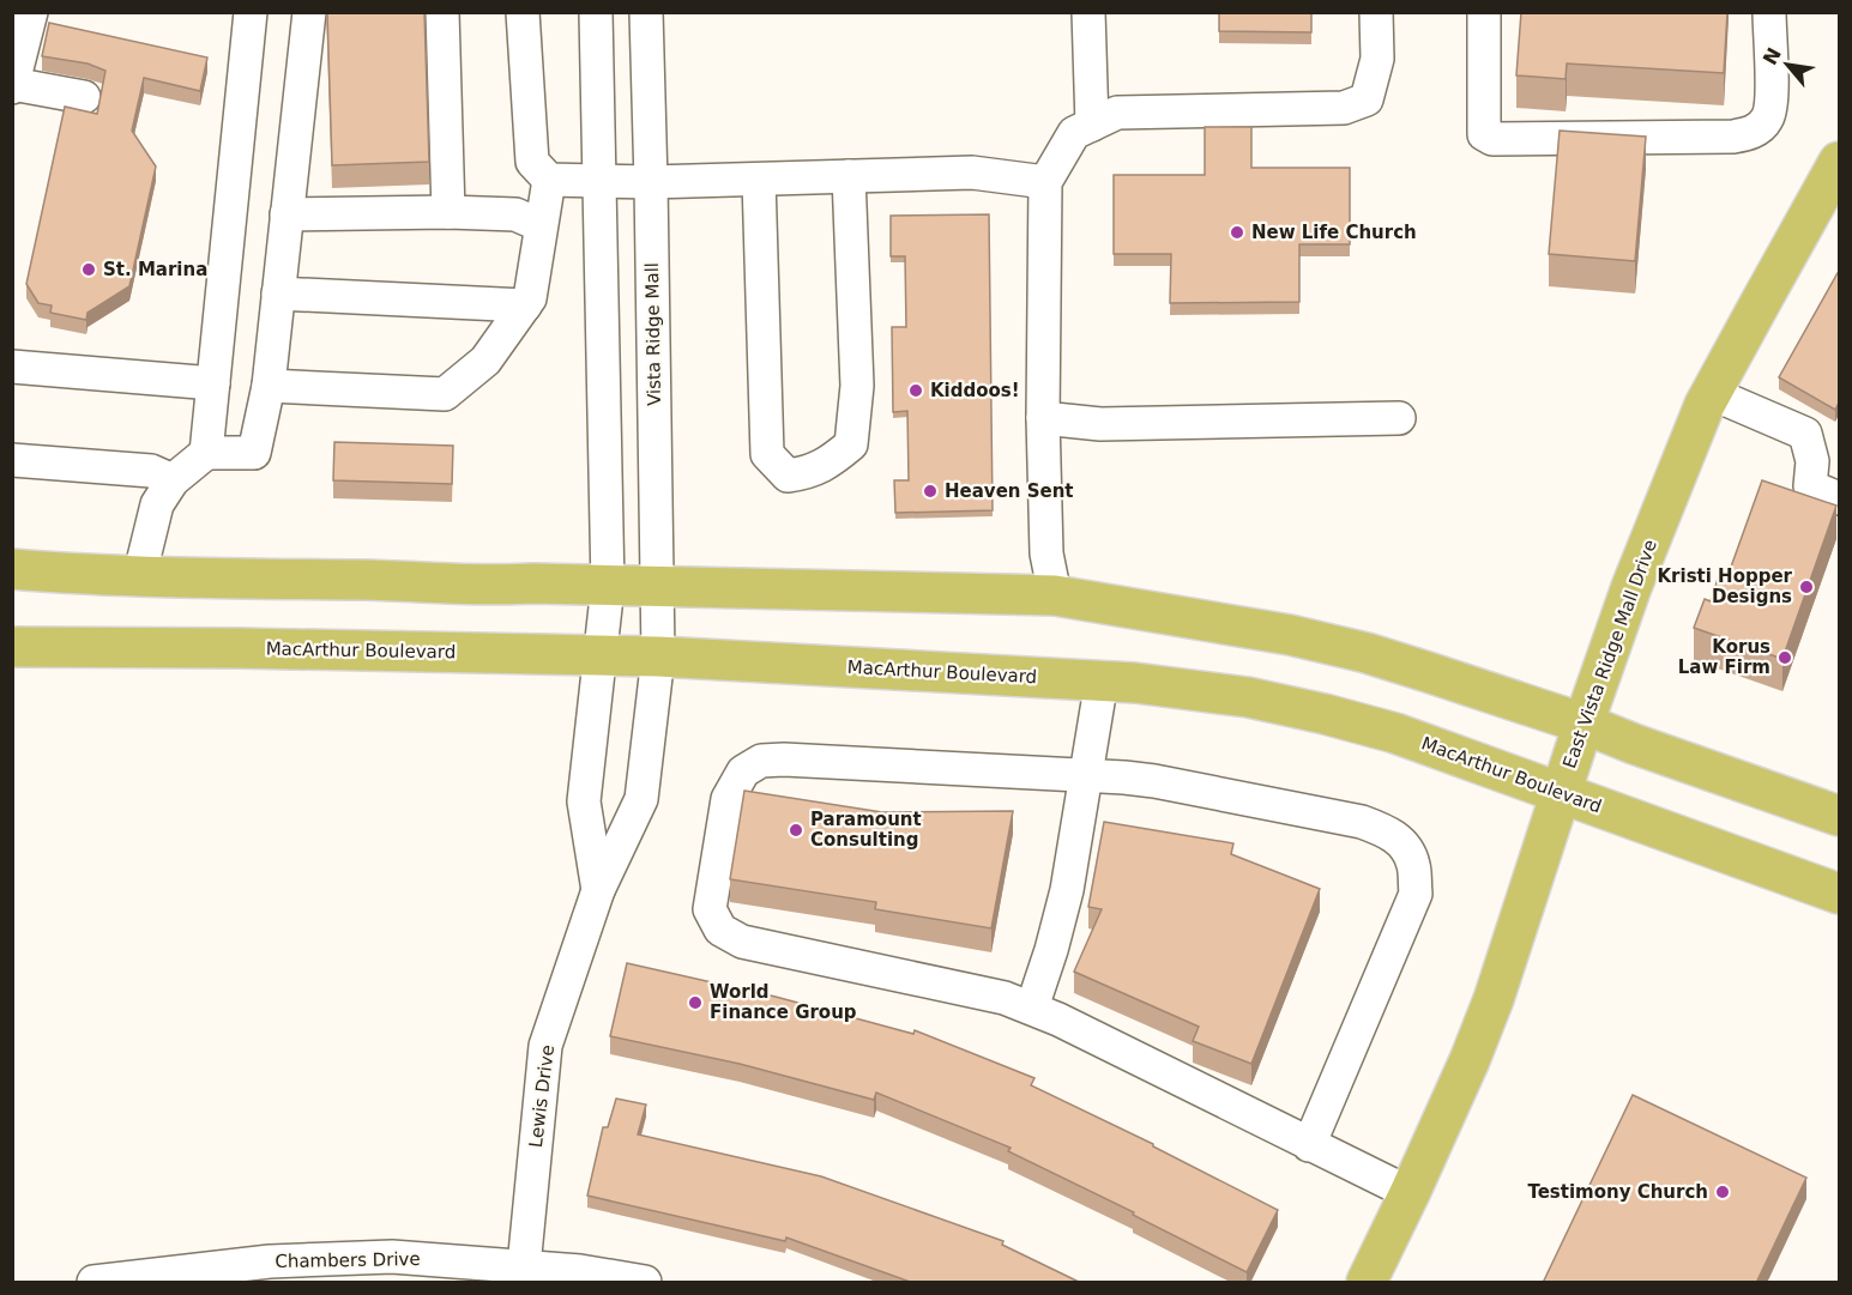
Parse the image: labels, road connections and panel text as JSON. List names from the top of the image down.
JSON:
{
  "streets": {
    "main road": ["MacArthur Boulevard", "East Vista Ridge Mall Drive"],
    "street": ["Vista Ridge Mall", "Lewis Drive", "Chambers Drive"]
  },
  "crossings": [
    ["Vista Ridge Mall", "MacArthur Boulevard"],
    ["Vista Ridge Mall", "Lewis Drive"],
    ["MacArthur Boulevard", "East Vista Ridge Mall Drive"],
    ["MacArthur Boulevard", "Lewis Drive"],
    ["Lewis Drive", "Chambers Drive"]
  ],
  "places": [
    "New Life Church",
    "St. Marina",
    "Kiddoos!",
    "Heaven Sent",
    "Kristi Hopper Designs",
    "Korus Law Firm",
    "Paramount Consulting",
    "World Finance Group",
    "Testimony Church"
  ],
  "north": "top left"
}
